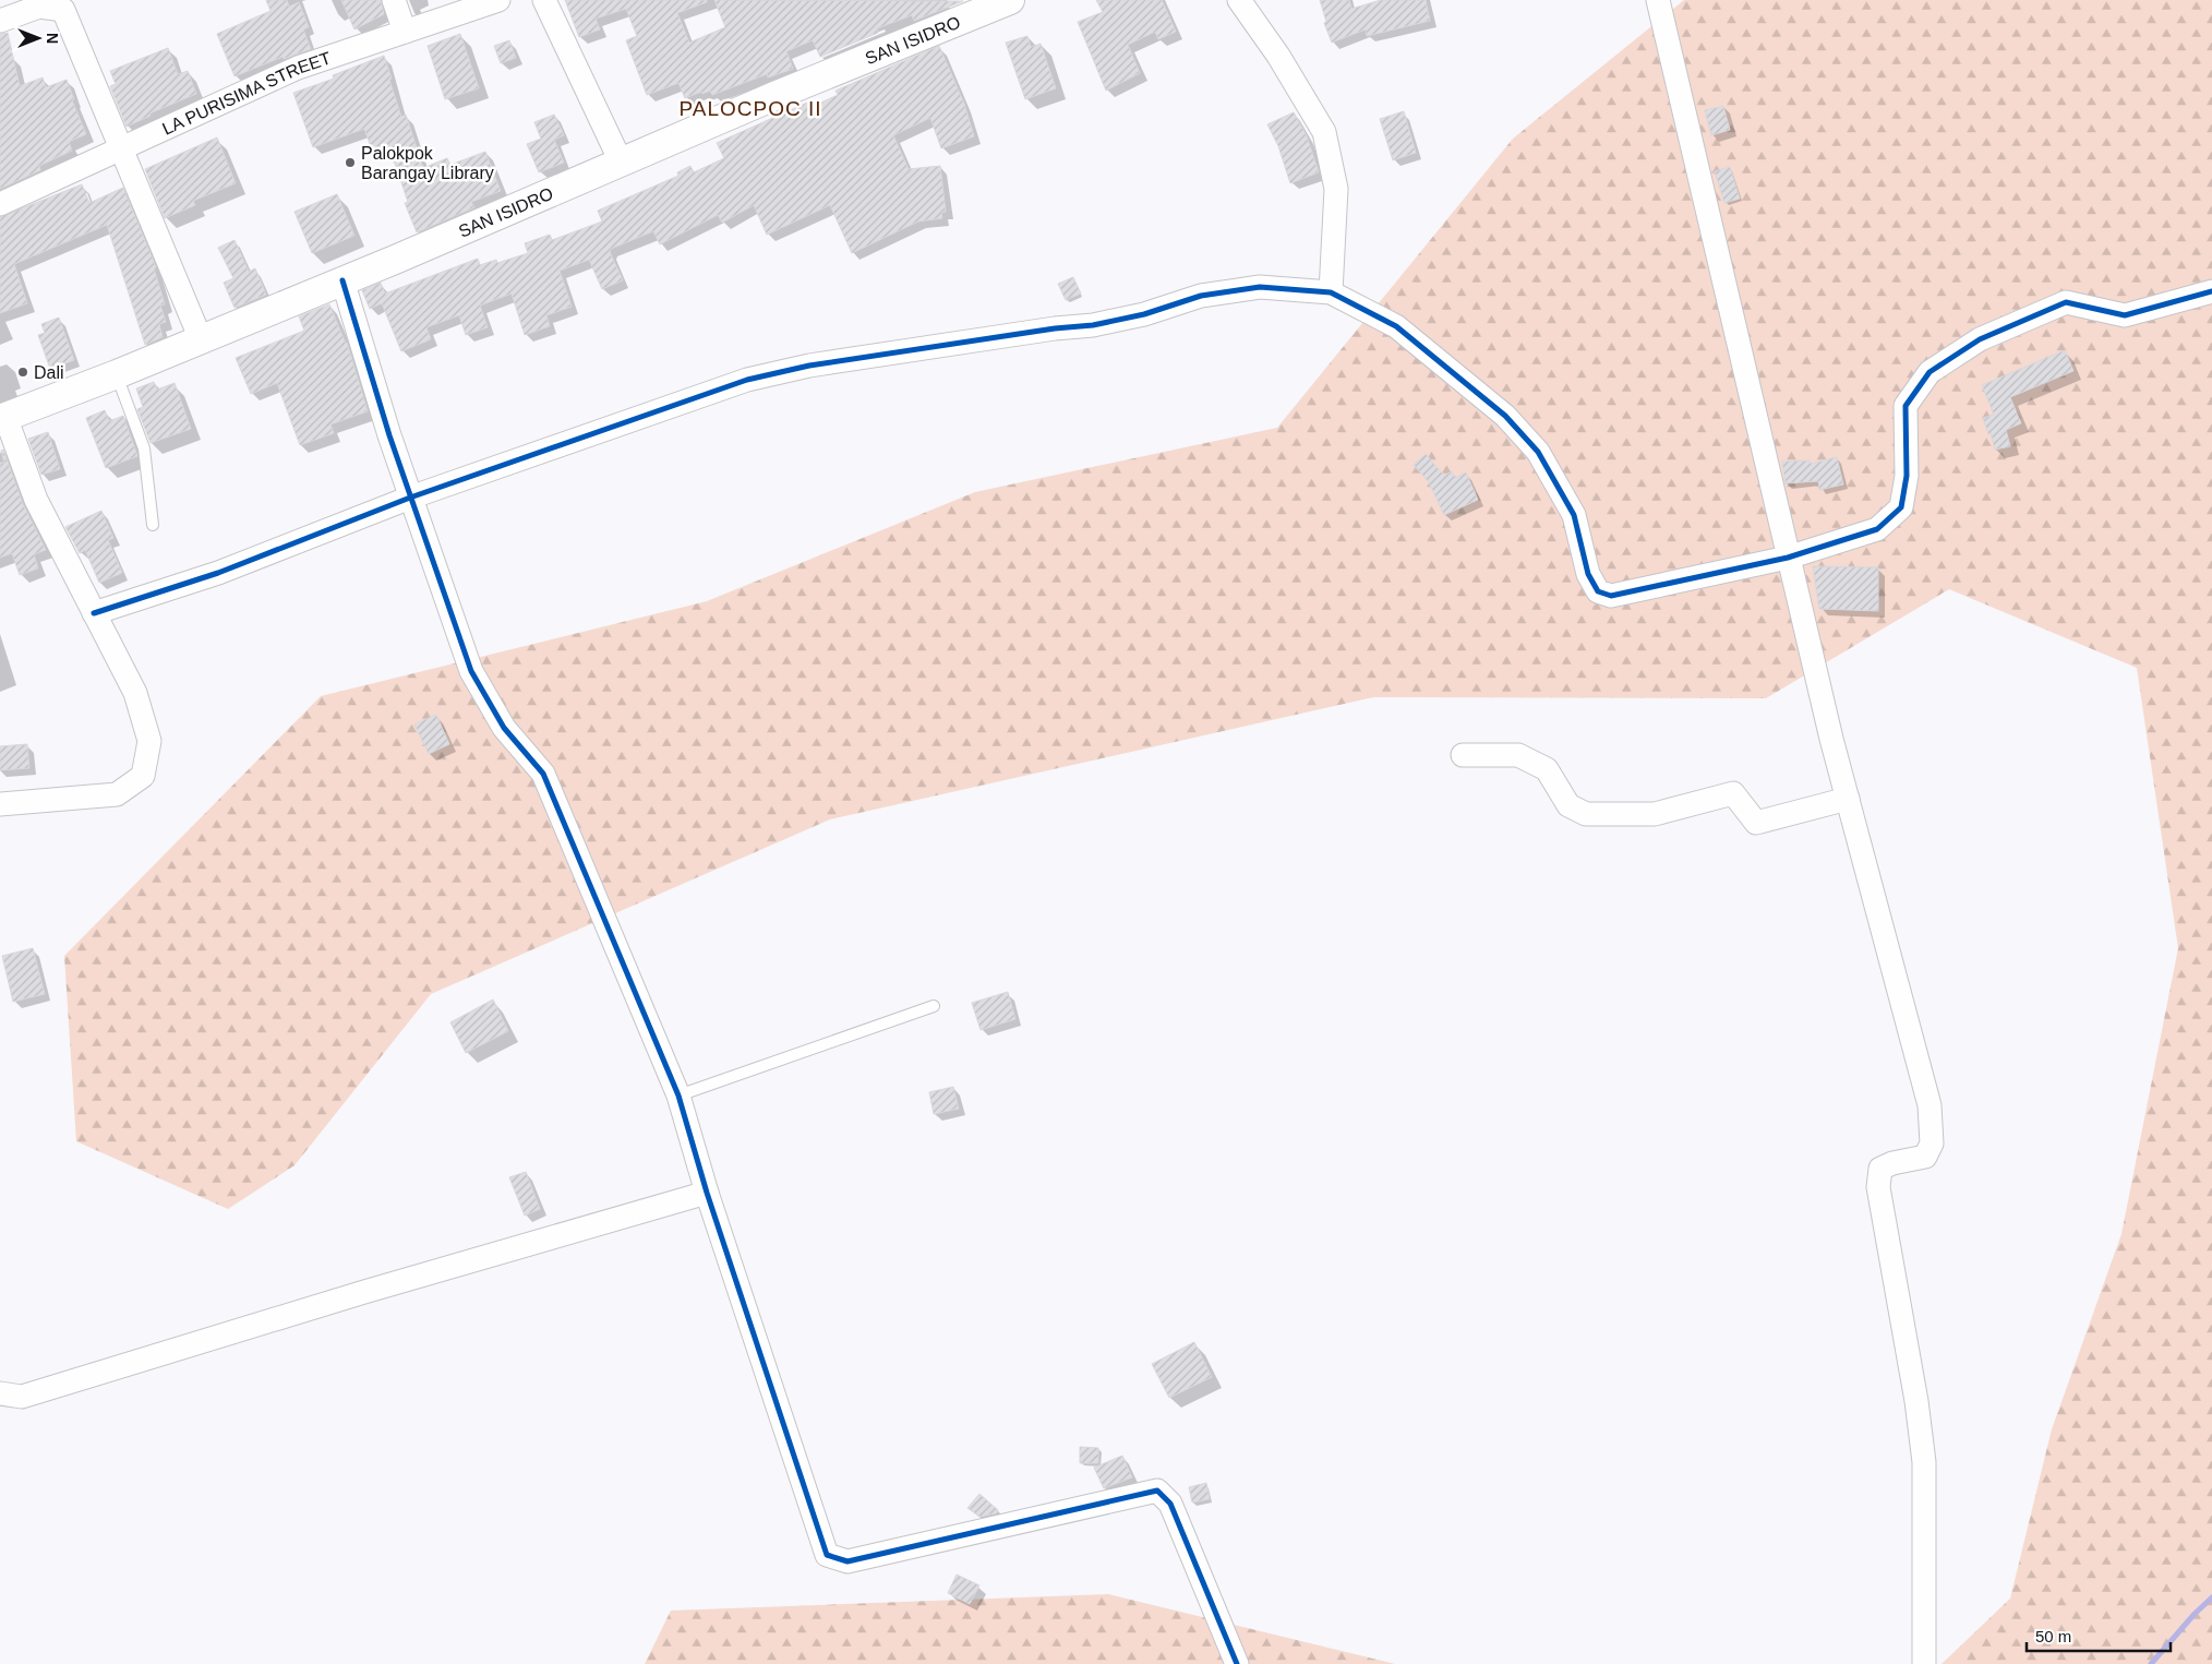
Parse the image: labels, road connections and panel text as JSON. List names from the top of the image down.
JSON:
{
  "streets": {
    "street": ["SAN ISIDRO", "LA PURISIMA STREET"]
  },
  "districts": ["PALOCPOC II"],
  "places": ["Palokpok Barangay Library", "Dali"],
  "scale_bar": "50 m",
  "north": "right"
}
